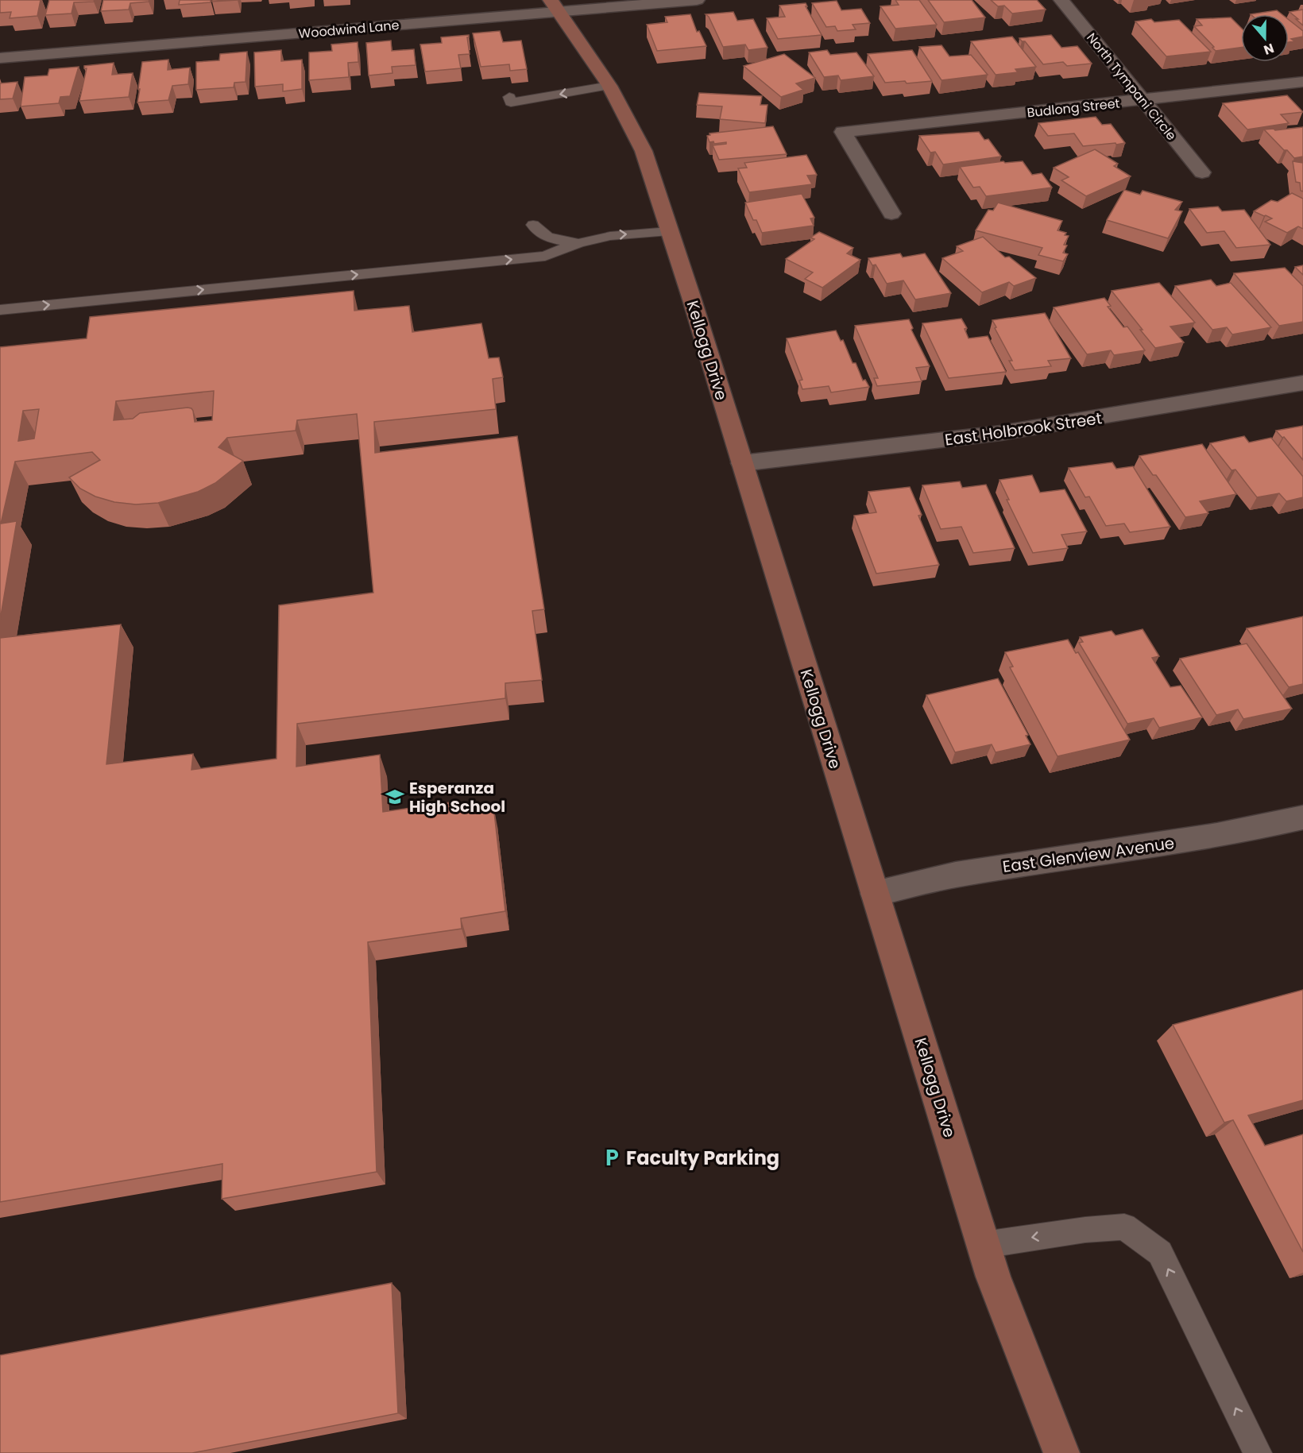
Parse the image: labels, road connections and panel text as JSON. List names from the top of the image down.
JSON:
{
  "streets": {
    "main road": ["Kellogg Drive"],
    "street": [
      "Woodwind Lane",
      "North Tympani Circle",
      "Budlong Street",
      "East Holbrook Street",
      "East Glenview Avenue"
    ]
  },
  "crossings": [
    ["Woodwind Lane", "Kellogg Drive"],
    ["North Tympani Circle", "Budlong Street"],
    ["Kellogg Drive", "East Holbrook Street"],
    ["Kellogg Drive", "East Glenview Avenue"]
  ],
  "places": {
    "school or university": ["Esperanza High School"],
    "parking": ["Faculty Parking"]
  },
  "north": "bottom"
}
